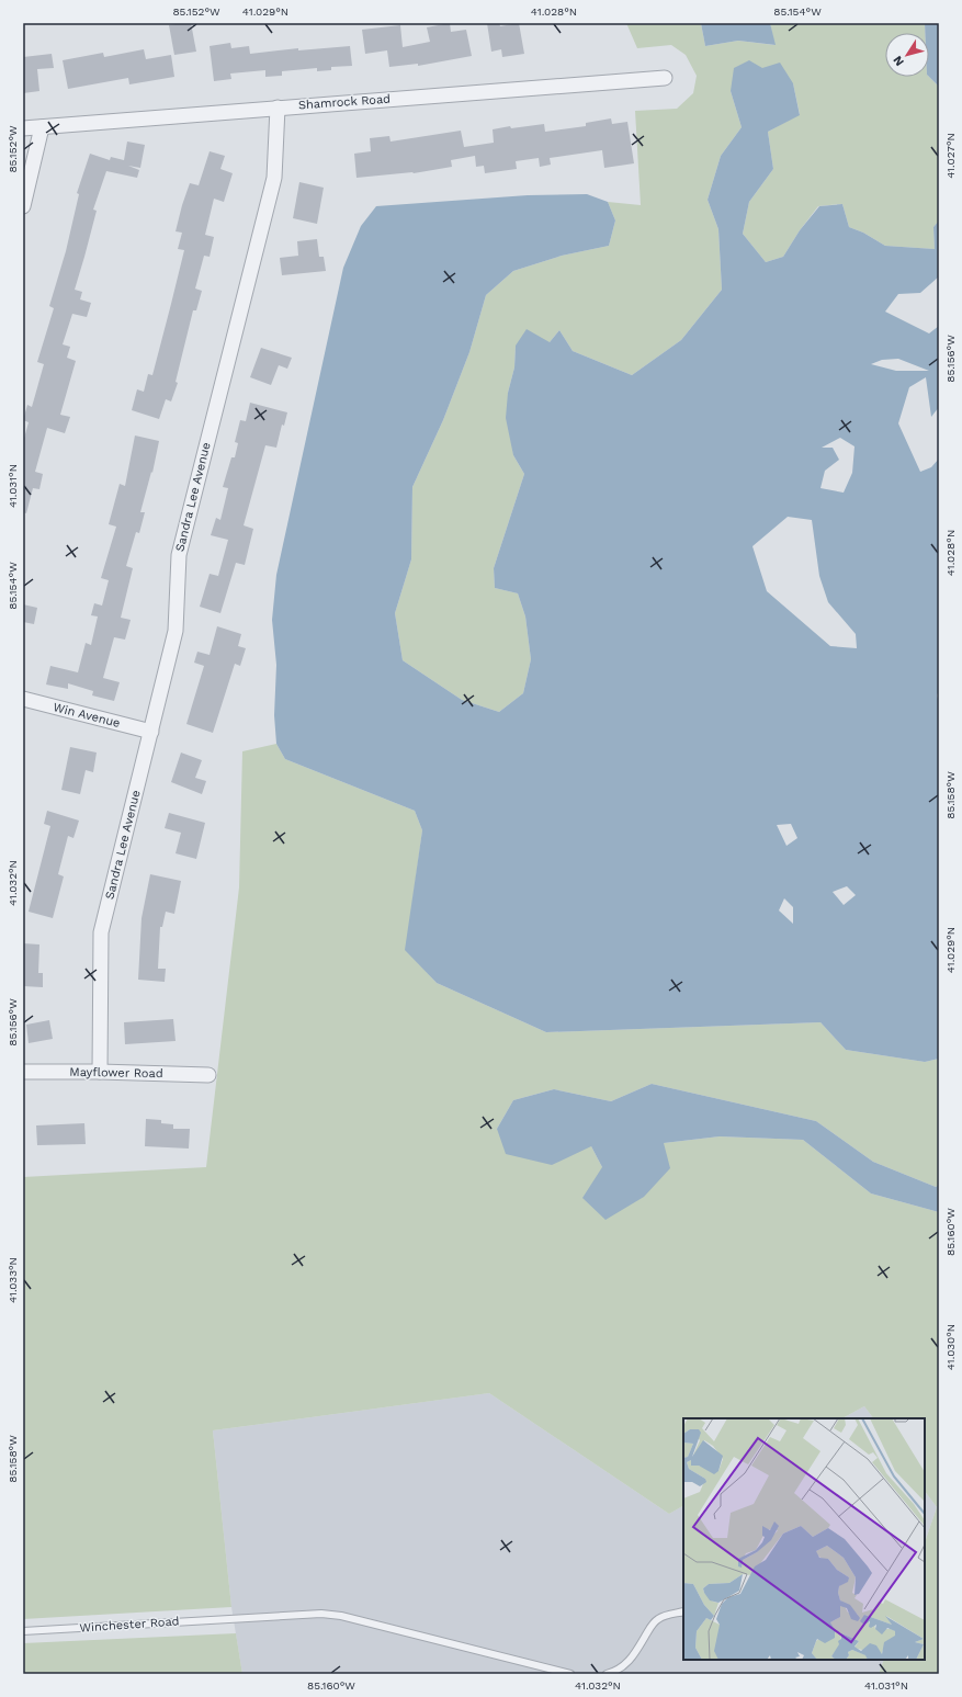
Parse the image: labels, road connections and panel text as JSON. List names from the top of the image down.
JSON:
{
  "streets": {
    "street": [
      "Shamrock Road",
      "Sandra Lee Avenue",
      "Win Avenue",
      "Mayflower Road"
    ],
    "lane": ["Winchester Road"]
  },
  "crossings": [
    ["Shamrock Road", "Sandra Lee Avenue"],
    ["Sandra Lee Avenue", "Win Avenue"],
    ["Sandra Lee Avenue", "Mayflower Road"]
  ],
  "north": "bottom left",
  "coordinates": [
    "85.152°W",
    "41.029°N",
    "41.028°N",
    "85.154°W",
    "41.027°N",
    "85.156°W",
    "41.031°N",
    "85.158°W",
    "41.032°N",
    "85.160°W",
    "41.033°N",
    "41.030°N"
  ]
}
